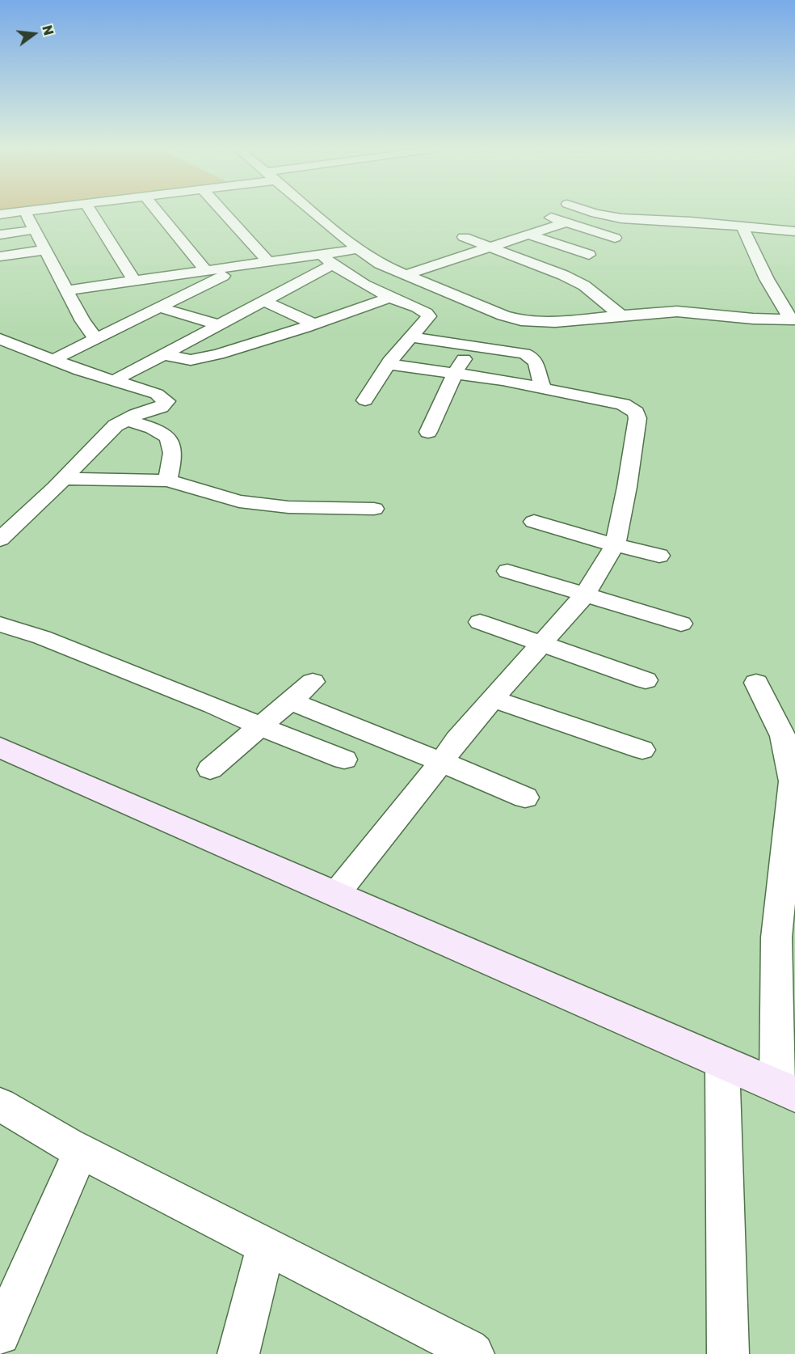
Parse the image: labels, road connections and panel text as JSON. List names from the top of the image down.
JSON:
{
  "north": "right"
}
